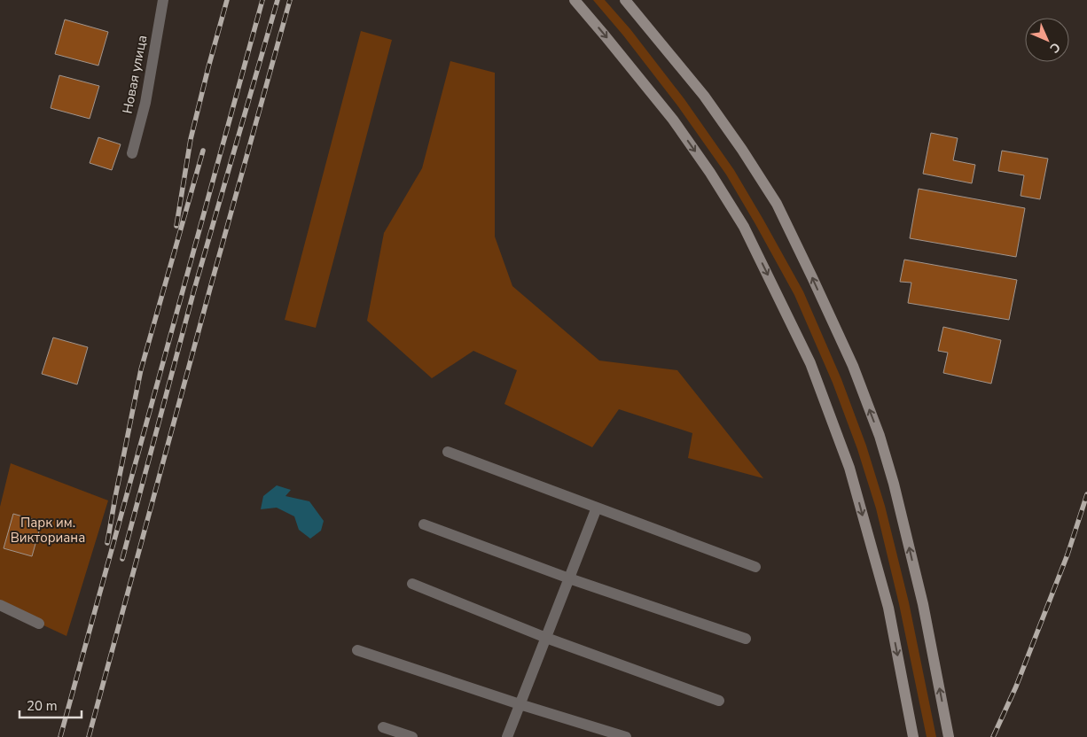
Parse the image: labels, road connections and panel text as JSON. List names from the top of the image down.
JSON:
{
  "streets": {
    "street": ["Новая улица"]
  },
  "parks": ["Парк им. Викториана"],
  "scale_bar": "20 m",
  "north": "bottom right"
}
